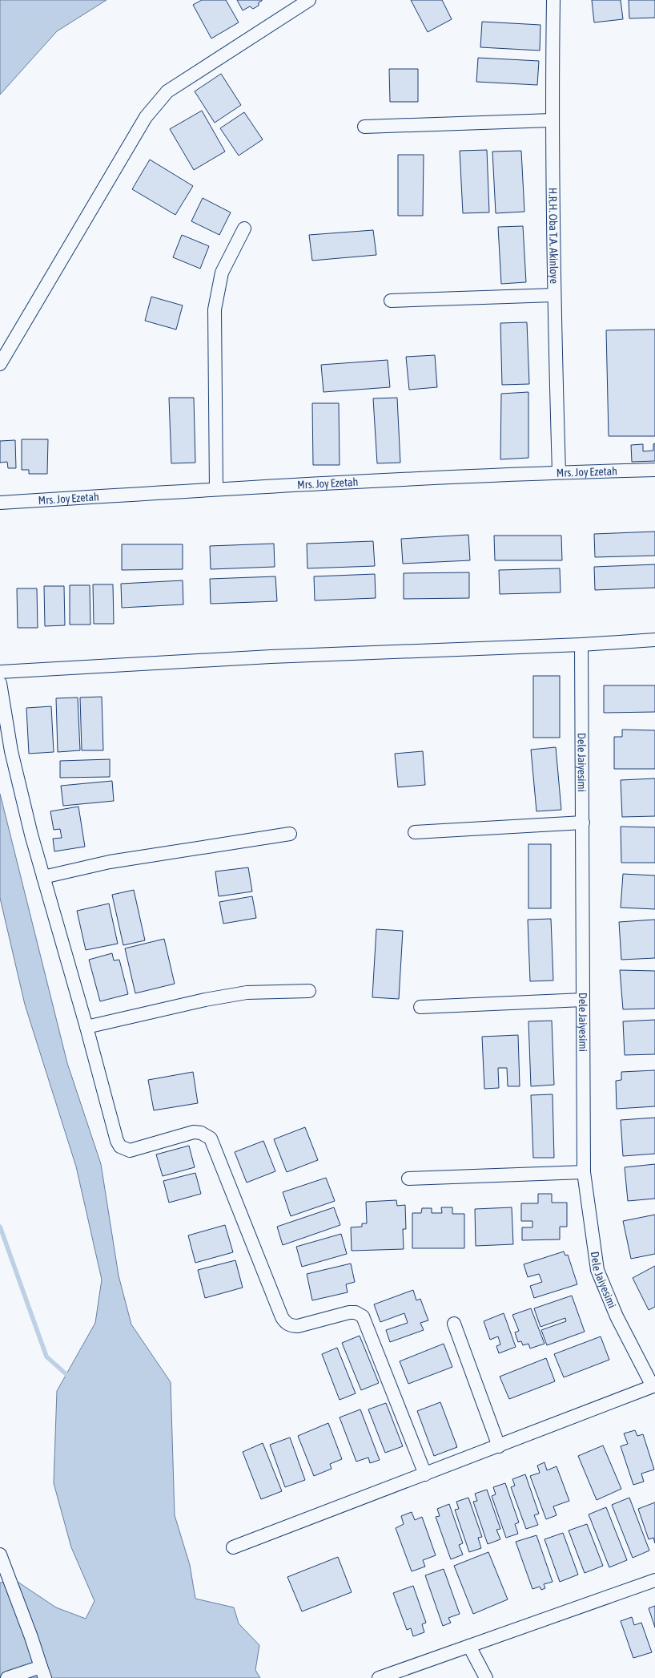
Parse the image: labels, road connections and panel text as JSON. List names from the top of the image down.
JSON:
{
  "streets": {
    "street": ["H.R.H. Oba T.A. Akinloye", "Mrs. Joy Ezetah", "Dele Jaiyesimi"]
  },
  "crossings": [
    ["H.R.H. Oba T.A. Akinloye", "Mrs. Joy Ezetah"]
  ]
}
